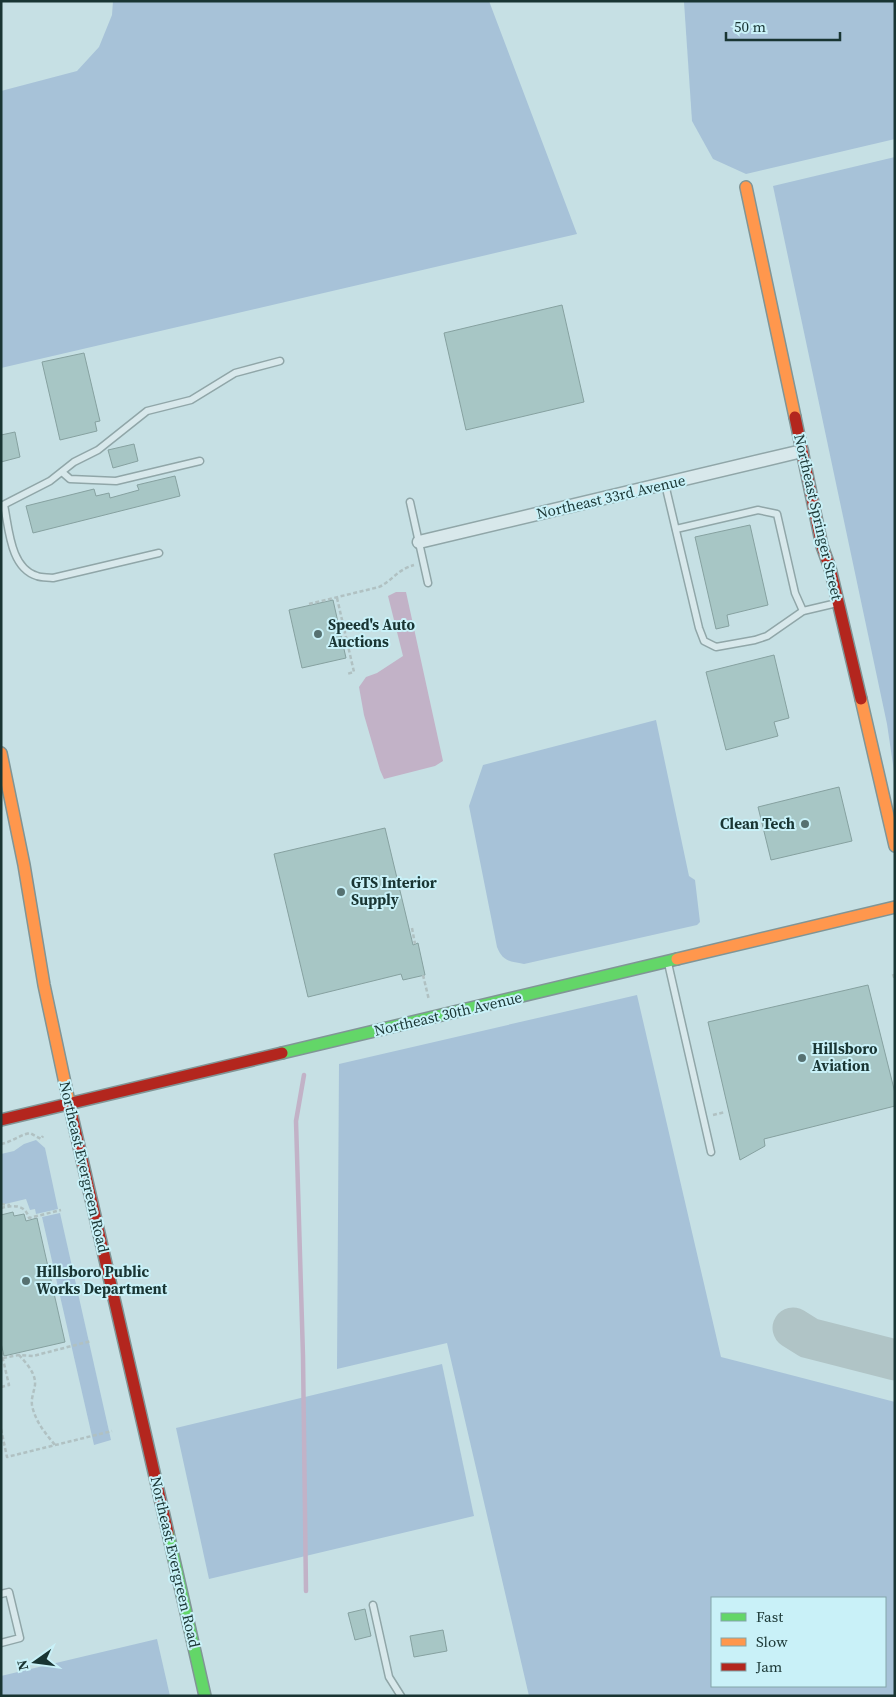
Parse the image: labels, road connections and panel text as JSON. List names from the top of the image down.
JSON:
{
  "streets": {
    "street": [
      "Northeast 33rd Avenue",
      "Northeast Springer Street",
      "Northeast 30th Avenue",
      "Northeast Evergreen Road"
    ]
  },
  "crossings": [
    ["Northeast 33rd Avenue", "Northeast Springer Street"],
    ["Northeast 30th Avenue", "Northeast Evergreen Road"]
  ],
  "places": [
    "Speed's Auto Auctions",
    "Clean Tech",
    "GTS Interior Supply",
    "Hillsboro Aviation",
    "Hillsboro Public Works Department"
  ],
  "legend": ["Fast", "Slow", "Jam"],
  "scale_bar": "50 m",
  "north": "left"
}
